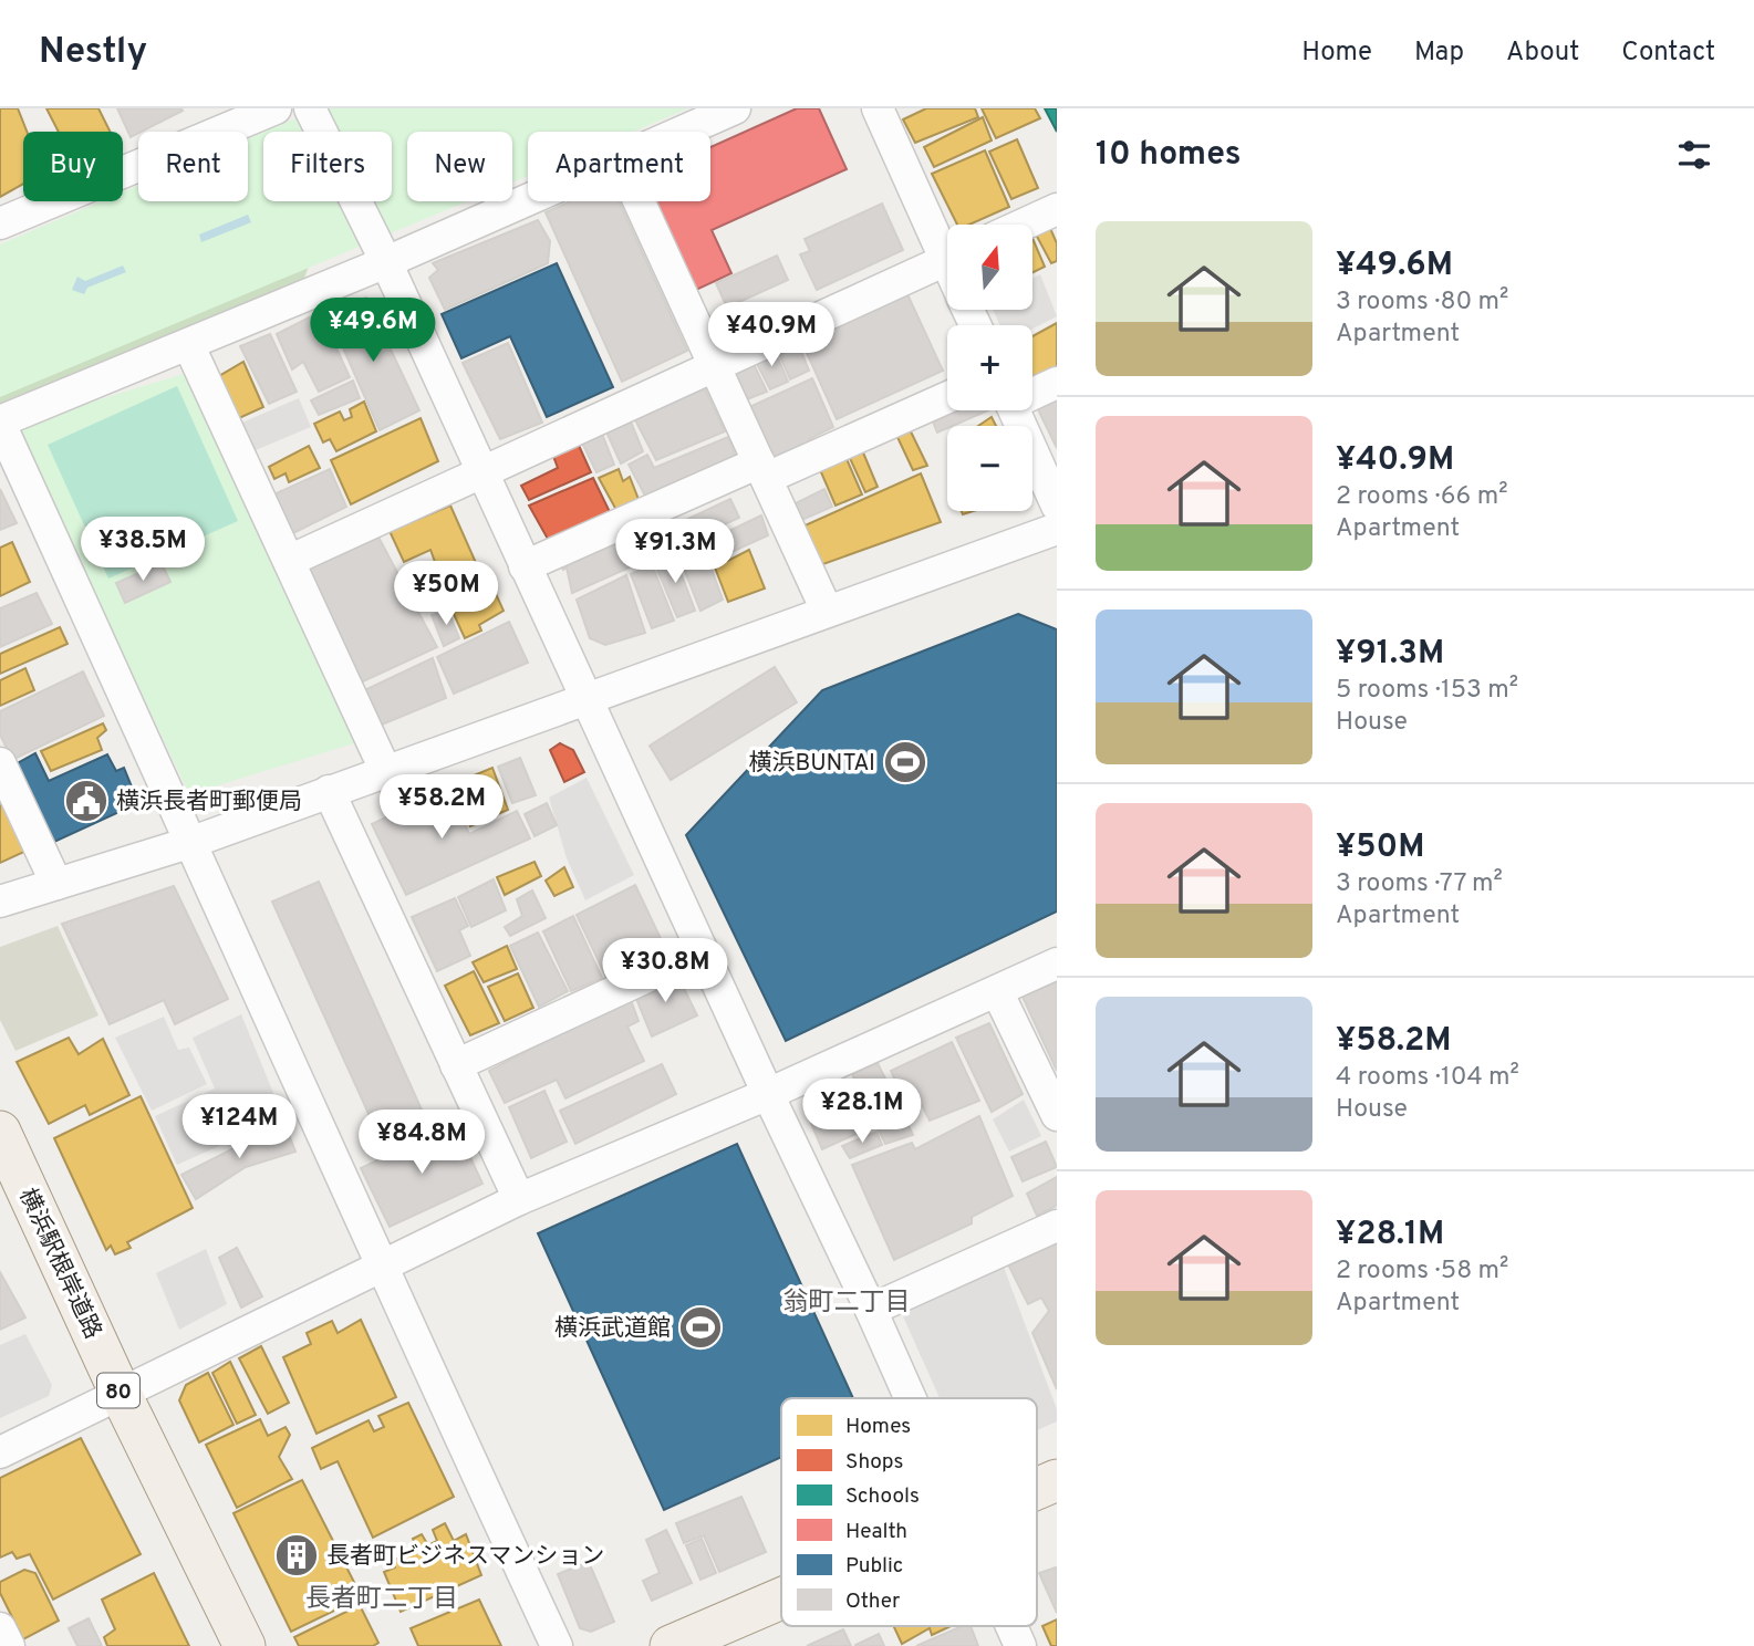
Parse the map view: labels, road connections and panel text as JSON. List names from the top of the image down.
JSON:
{
  "streets": {
    "main road": ["横浜駅根岸道路", "80"]
  },
  "districts": ["翁町二丁目", "長者町二丁目"],
  "places": {
    "sports": ["横浜BUNTAI", "横浜武道館"],
    "public building": ["横浜長者町郵便局"],
    "building": ["長者町ビジネスマンション"]
  },
  "legend": [
    "Homes",
    "Shops",
    "Schools",
    "Health",
    "Public",
    "Other"
  ],
  "north": "top",
  "page": {
    "header": "Nestly",
    "nav": [
      "Home",
      "Map",
      "About",
      "Contact"
    ],
    "heading": "10 homes",
    "chip": [
      "Buy",
      "Rent",
      "Filters",
      "New",
      "Apartment"
    ],
    "list": [
      {
        "name": "¥49.6M",
        "note": "3 rooms · 80 m² · Apartment"
      },
      {
        "name": "¥40.9M",
        "note": "2 rooms · 66 m² · Apartment"
      },
      {
        "name": "¥91.3M",
        "note": "5 rooms · 153 m² · House"
      },
      {
        "name": "¥50M",
        "note": "3 rooms · 77 m² · Apartment"
      },
      {
        "name": "¥58.2M",
        "note": "4 rooms · 104 m² · House"
      },
      {
        "name": "¥28.1M",
        "note": "2 rooms · 58 m² · Apartment"
      }
    ],
    "map_buttons": ["+", "−"],
    "price": [
      "¥49.6M",
      "¥40.9M",
      "¥38.5M",
      "¥91.3M",
      "¥50M",
      "¥58.2M",
      "¥30.8M",
      "¥28.1M",
      "¥124M",
      "¥84.8M"
    ]
  }
}
